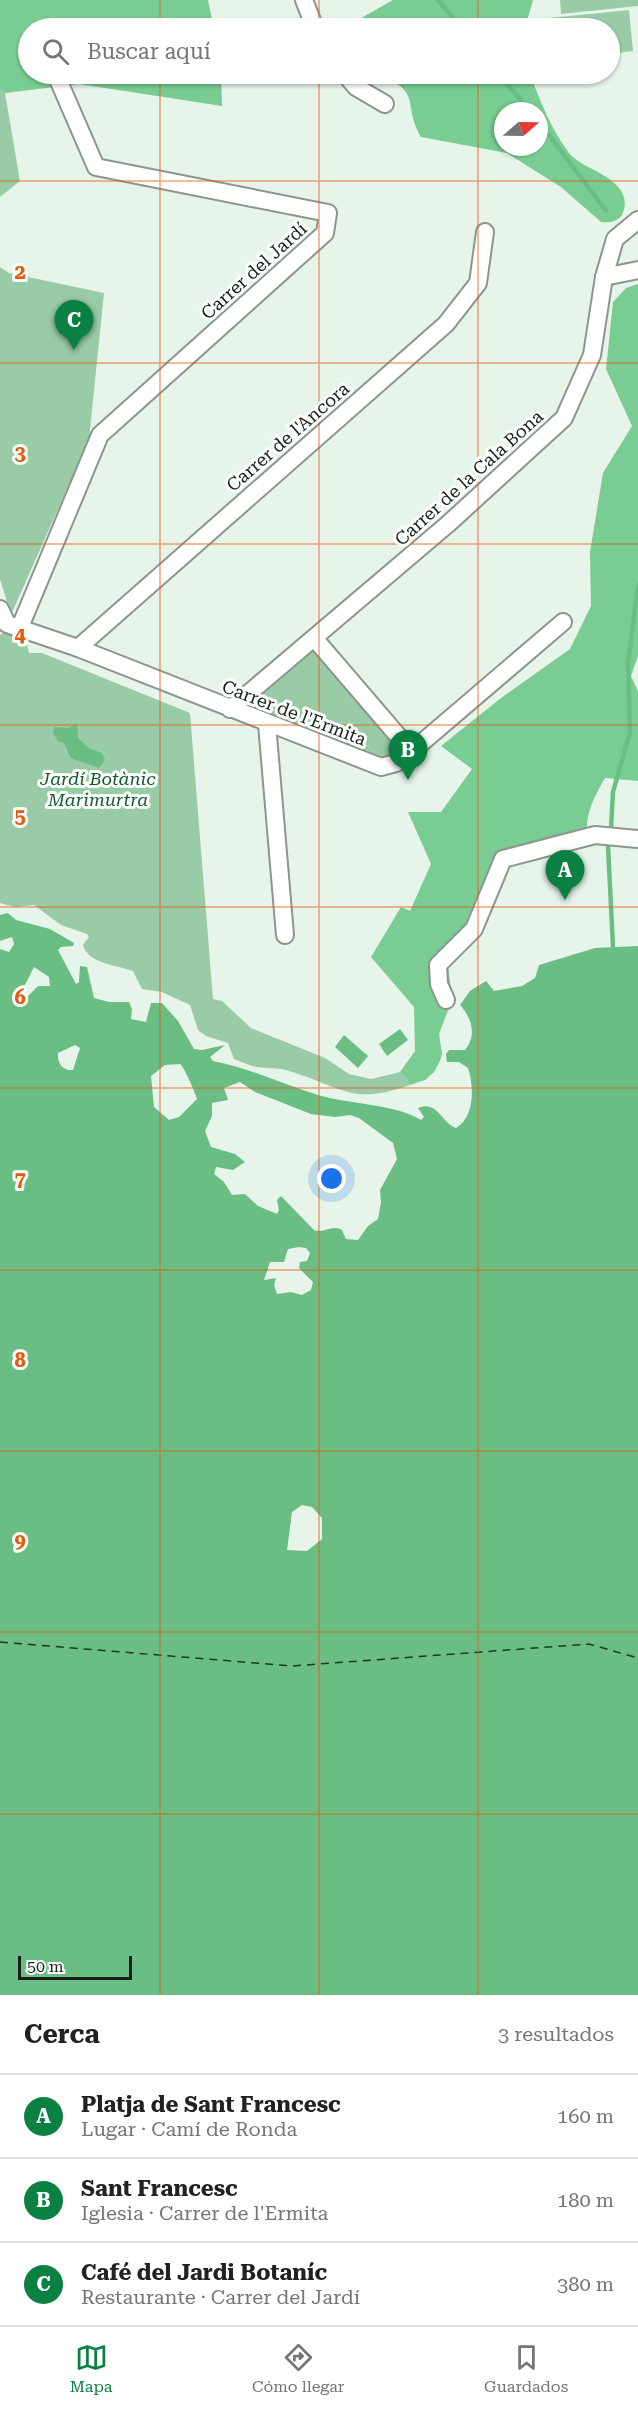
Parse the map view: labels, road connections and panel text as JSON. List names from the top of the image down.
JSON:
{
  "streets": {
    "street": [
      "Carrer del Jardí",
      "Carrer de l'Ancora",
      "Carrer de la Cala Bona",
      "Carrer de l'Ermita"
    ]
  },
  "crossings": [
    ["Carrer del Jardí", "Carrer de l'Ermita"],
    ["Carrer de l'Ancora", "Carrer de l'Ermita"],
    ["Carrer de la Cala Bona", "Carrer de l'Ermita"]
  ],
  "parks": ["Jardí Botànic Marimurtra"],
  "scale_bar": "50 m",
  "north": "right",
  "page": {
    "search": "Buscar aquí",
    "pins": ["C", "B", "A"],
    "scale": "50 m",
    "heading": ["Cerca", "3 resultados"],
    "list": [
      {
        "mark": "A",
        "name": "Platja de Sant Francesc",
        "note": "Lugar · Camí de Ronda",
        "value": "160 m"
      },
      {
        "mark": "B",
        "name": "Sant Francesc",
        "note": "Iglesia · Carrer de l'Ermita",
        "value": "180 m"
      },
      {
        "mark": "C",
        "name": "Café del Jardi Botaníc",
        "note": "Restaurante · Carrer del Jardí",
        "value": "380 m"
      }
    ],
    "nav": ["Mapa", "Cómo llegar", "Guardados"]
  },
  "grid": {
    "rows": [
      "2",
      "3",
      "4",
      "5",
      "6",
      "7",
      "8",
      "9"
    ]
  }
}
